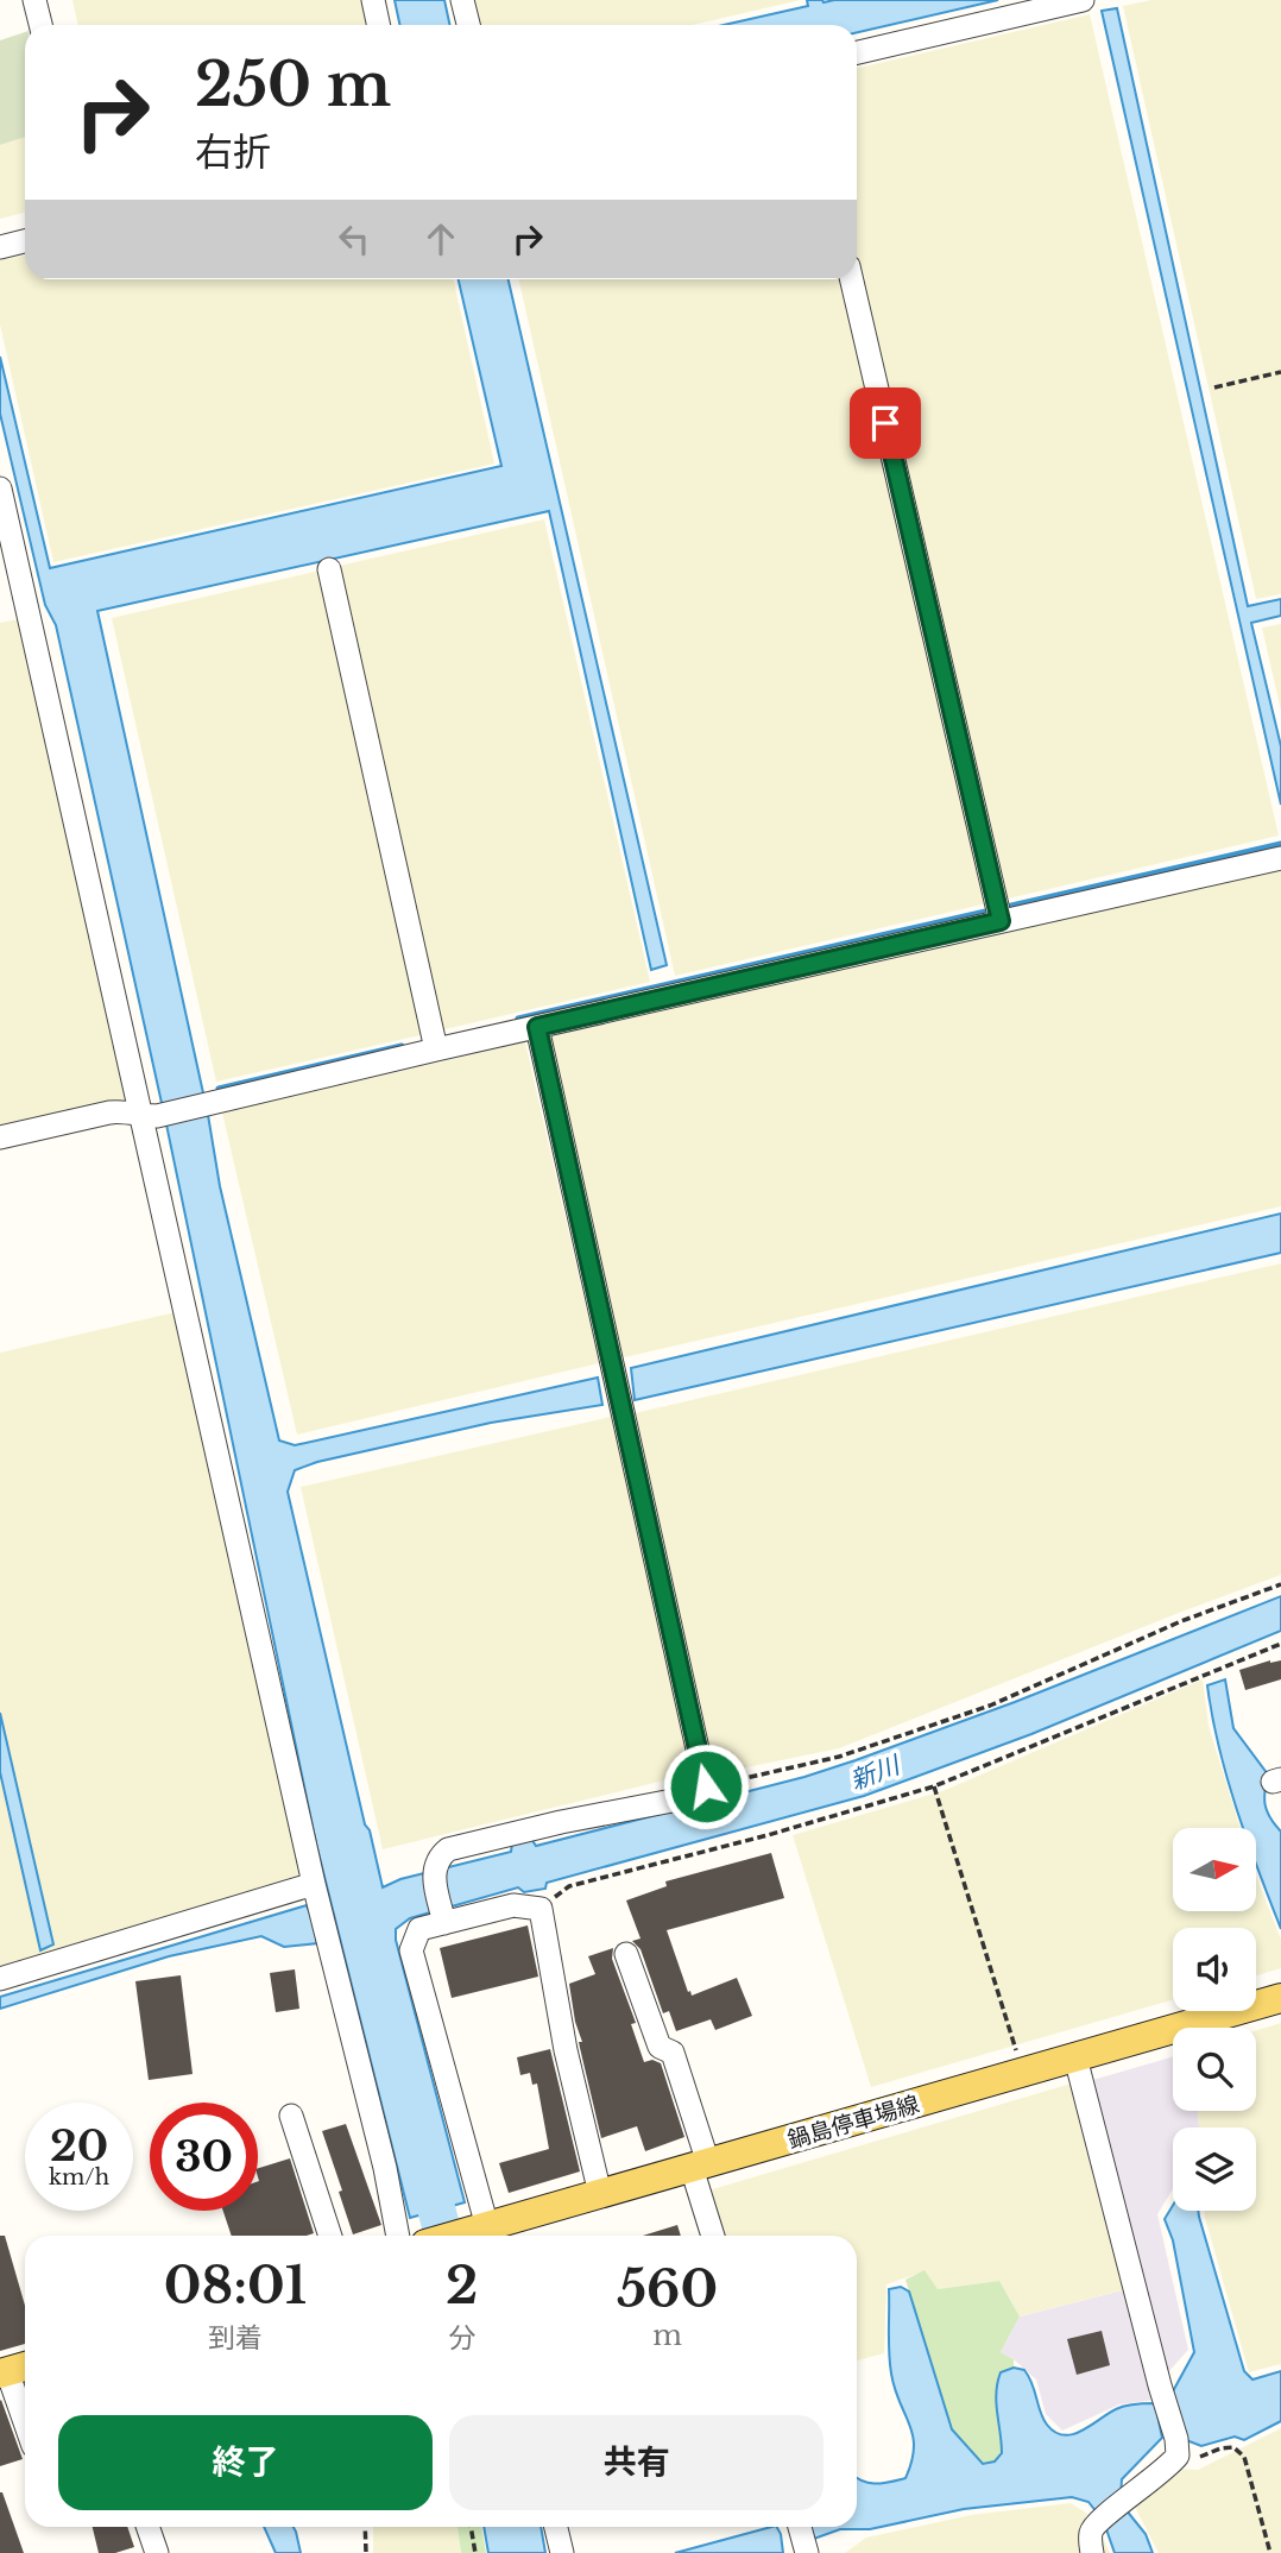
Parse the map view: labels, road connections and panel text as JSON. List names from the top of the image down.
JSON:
{
  "streets": {
    "main road": ["鍋島停車場線"]
  },
  "water": ["新川"],
  "north": "right",
  "page": {
    "turn": ["250 m", "右折"],
    "speed": "20 km/h",
    "limit": "30",
    "eta": [
      "08:01",
      "到着",
      "2",
      "分",
      "560",
      "m"
    ],
    "buttons": ["終了", "共有"]
  }
}
